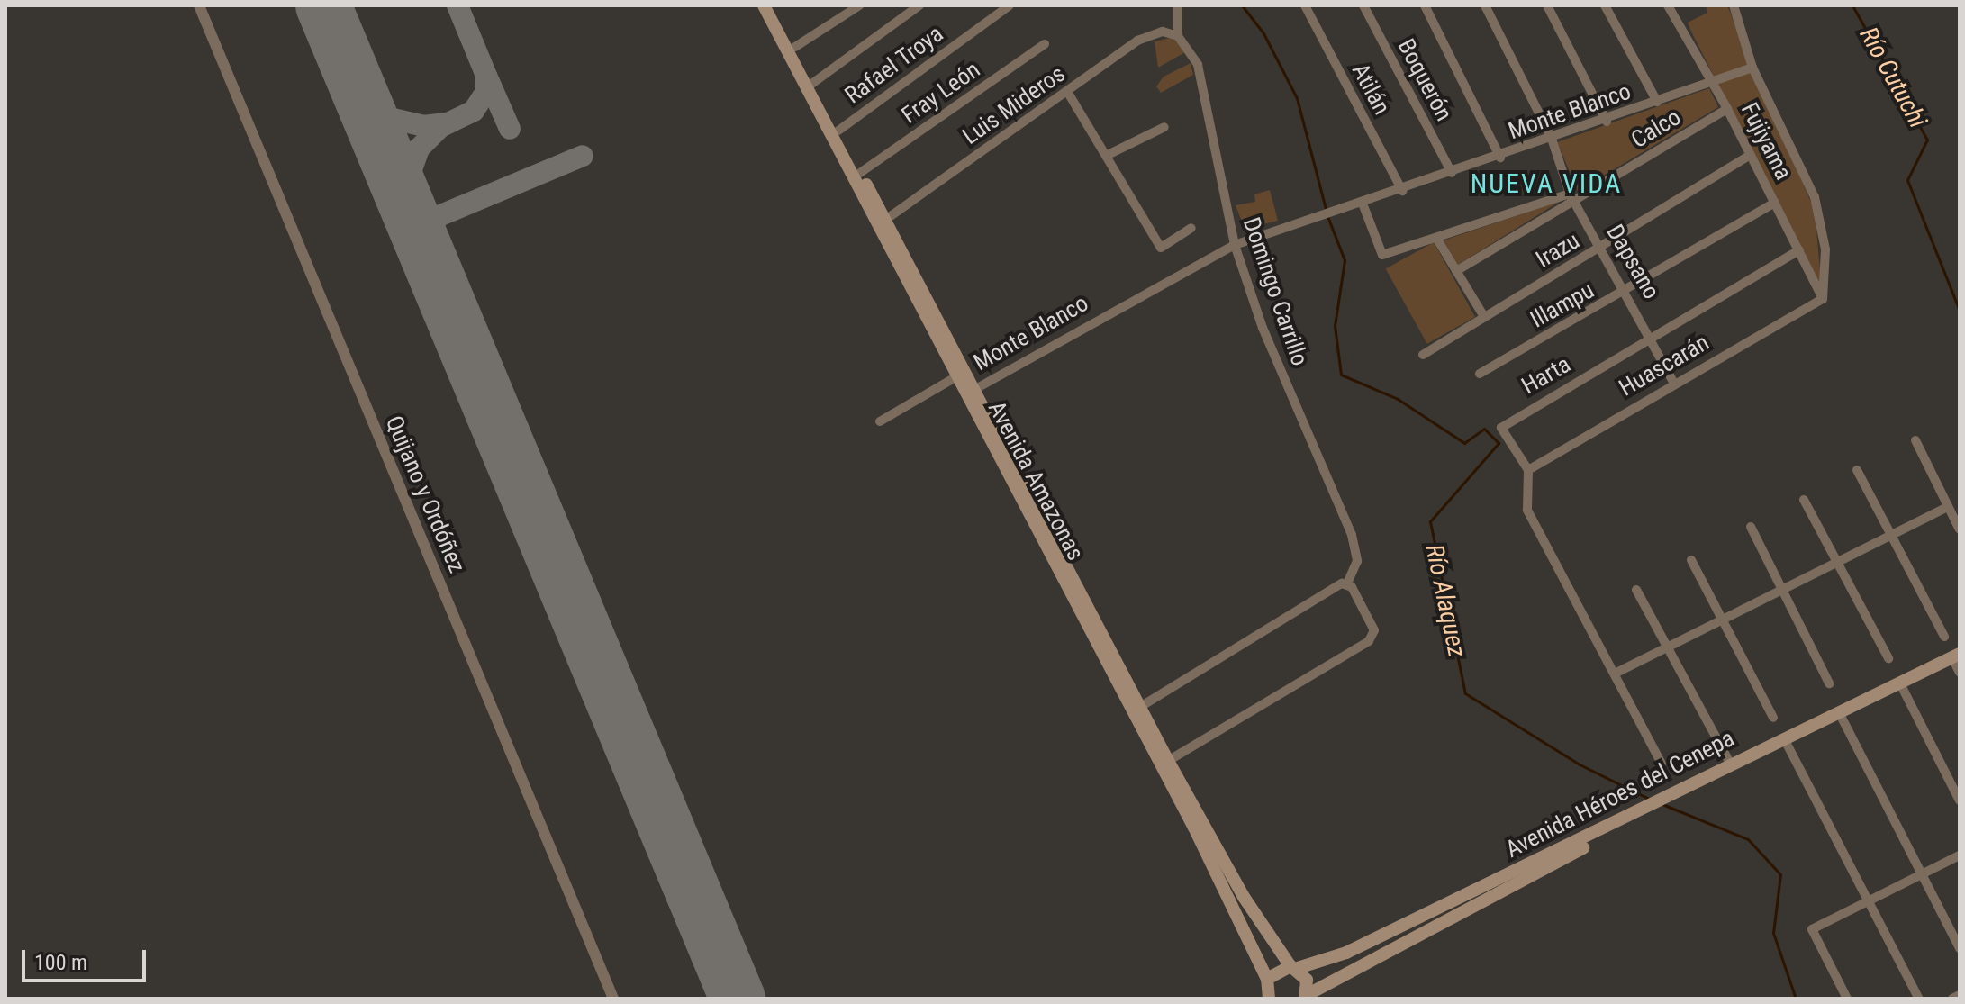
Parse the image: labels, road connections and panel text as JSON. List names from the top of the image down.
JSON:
{
  "streets": {
    "main road": ["Avenida Amazonas", "Avenida Héroes del Cenepa"],
    "street": [
      "Rafael Troya",
      "Boquerón",
      "Atilán",
      "Fray León",
      "Luis Mideros",
      "Monte Blanco",
      "Calco",
      "Fujiyama",
      "Irazu",
      "Dapsano",
      "Domingo Carrillo",
      "Illampu",
      "Huascarán",
      "Harta",
      "Quijano y Ordóñez"
    ]
  },
  "crossings": [
    ["Rafael Troya", "Avenida Amazonas"],
    ["Boquerón", "Monte Blanco"],
    ["Atilán", "Monte Blanco"],
    ["Fray León", "Avenida Amazonas"],
    ["Luis Mideros", "Domingo Carrillo"],
    ["Luis Mideros", "Avenida Amazonas"],
    ["Monte Blanco", "Fujiyama"],
    ["Monte Blanco", "Dapsano"],
    ["Monte Blanco", "Domingo Carrillo"],
    ["Monte Blanco", "Avenida Amazonas"],
    ["Calco", "Fujiyama"],
    ["Calco", "Dapsano"],
    ["Fujiyama", "Irazu"],
    ["Fujiyama", "Illampu"],
    ["Fujiyama", "Huascarán"],
    ["Fujiyama", "Harta"],
    ["Irazu", "Dapsano"],
    ["Dapsano", "Illampu"],
    ["Dapsano", "Huascarán"],
    ["Dapsano", "Harta"],
    ["Huascarán", "Harta"],
    ["Avenida Amazonas", "Avenida Héroes del Cenepa"]
  ],
  "districts": ["NUEVA VIDA"],
  "water": ["Río Cutuchi", "Río Alaquez"],
  "scale_bar": "100 m"
}
